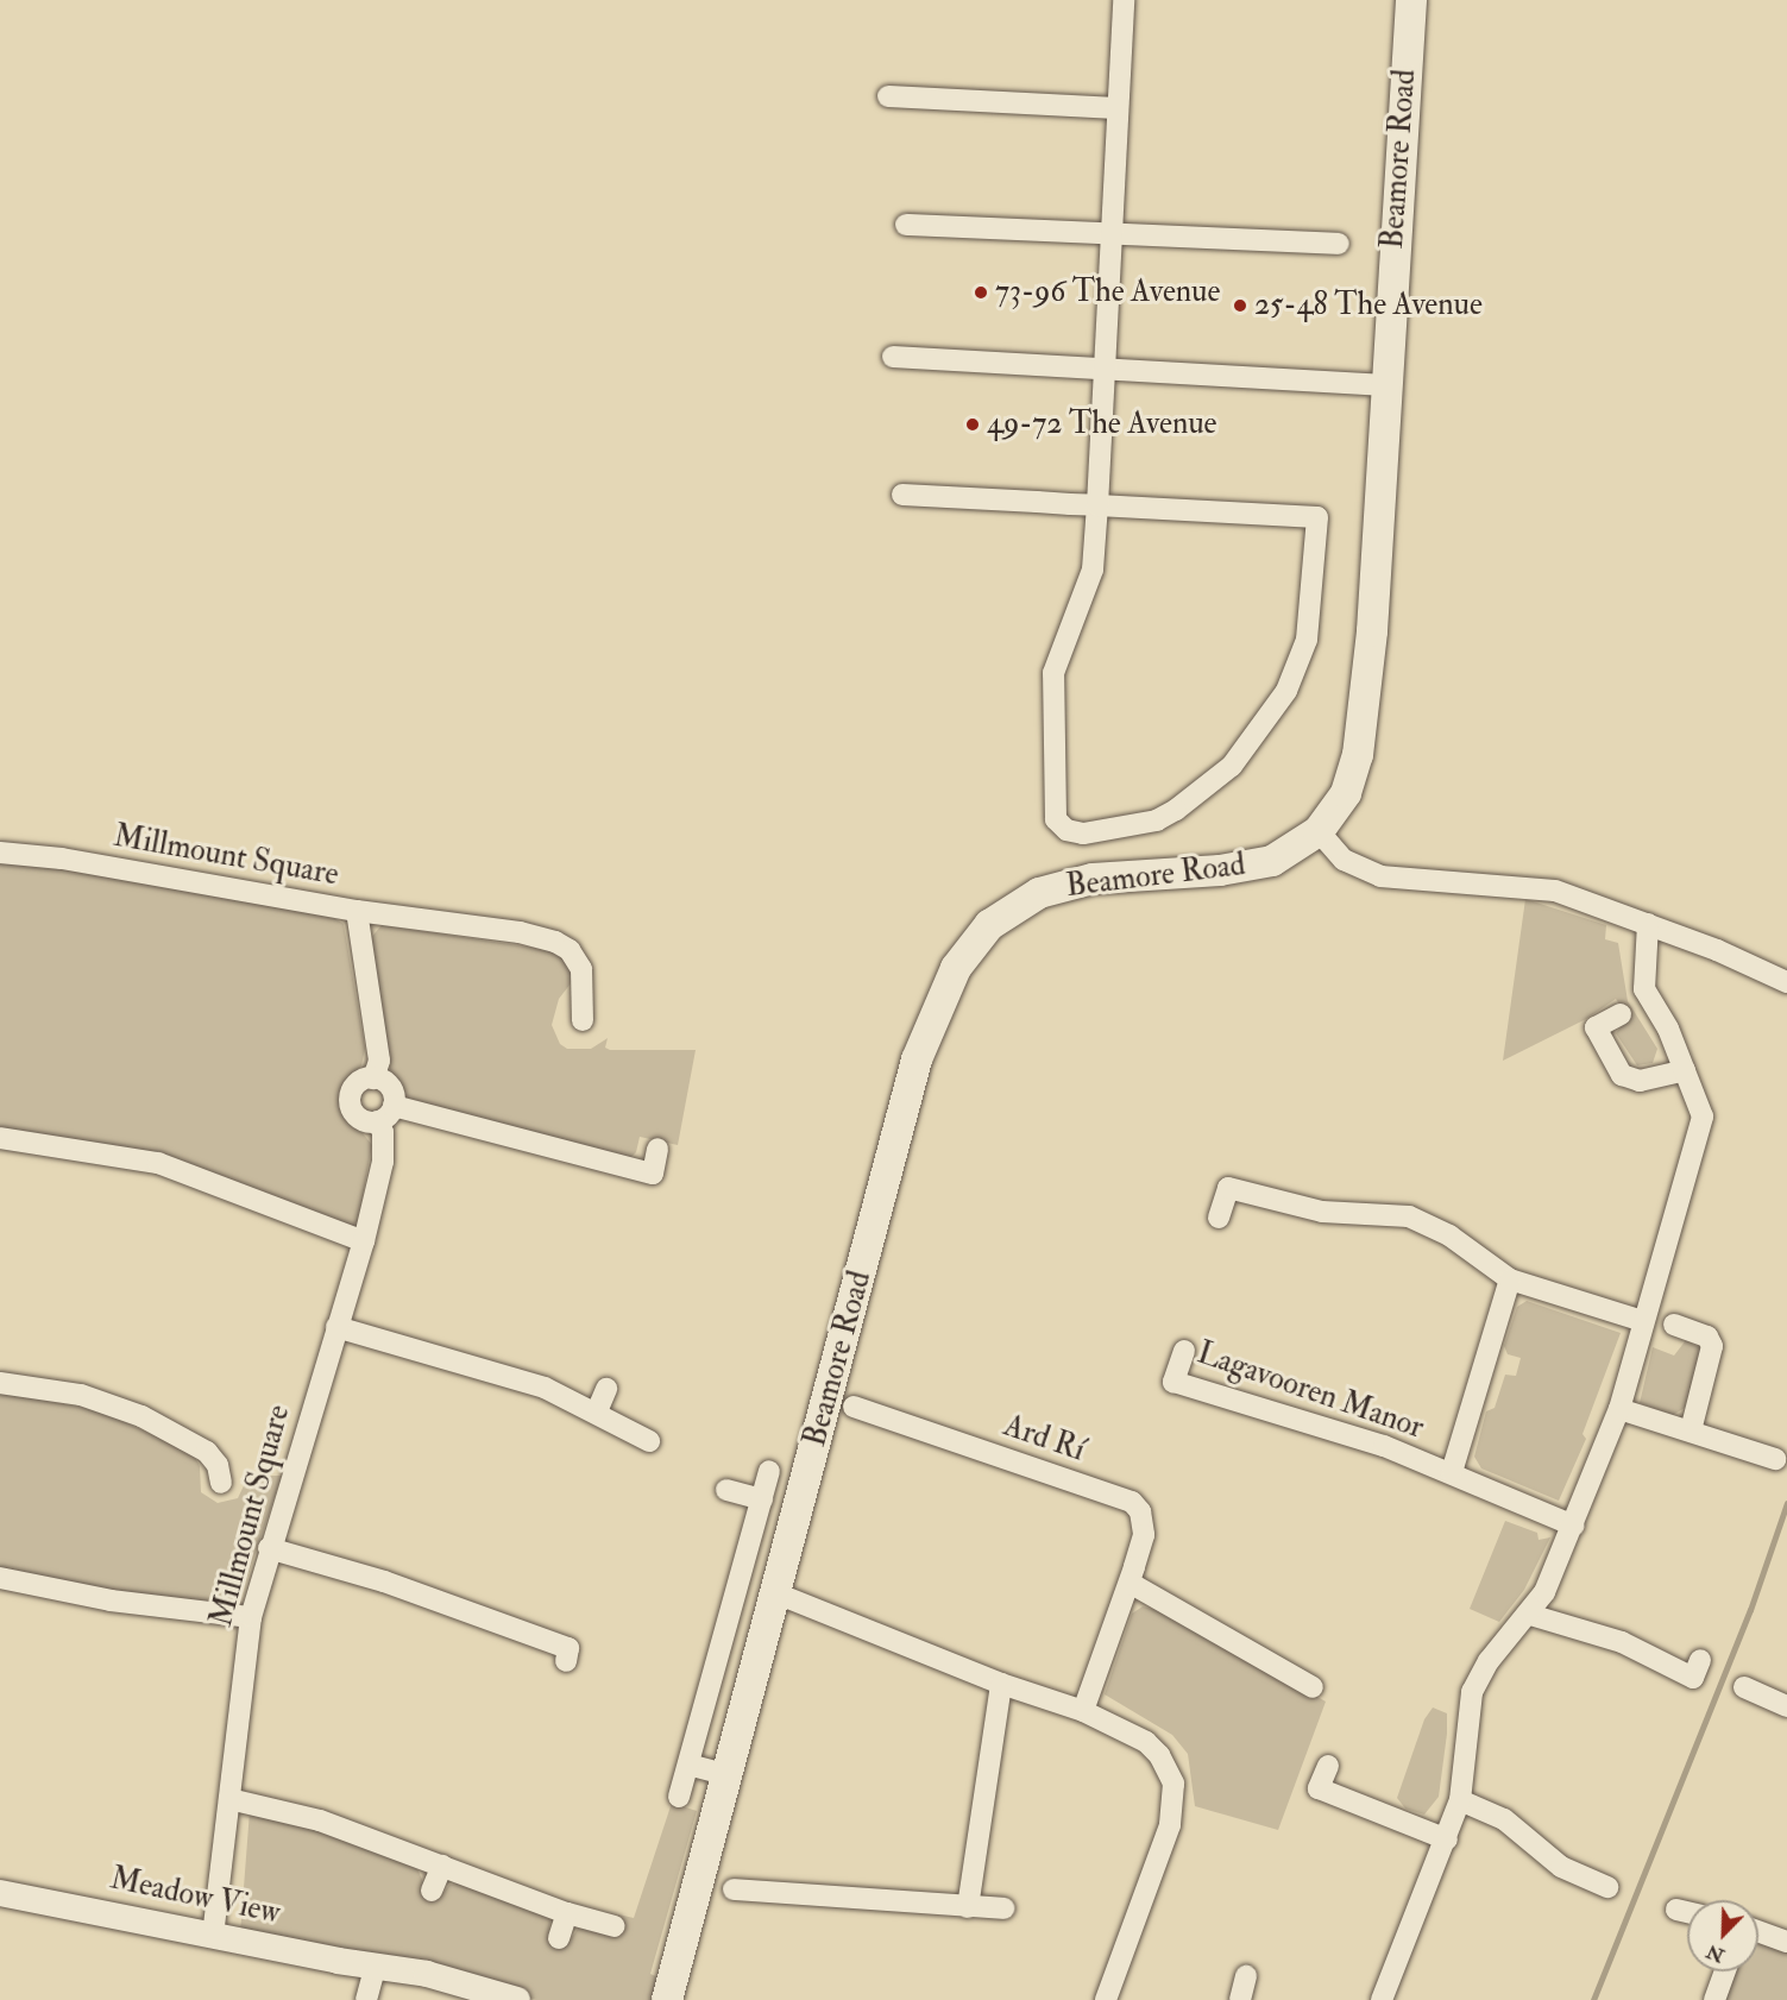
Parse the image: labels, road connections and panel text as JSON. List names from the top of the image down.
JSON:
{
  "streets": {
    "main road": ["Beamore Road"],
    "street": [
      "Millmount Square",
      "Lagavooren Manor",
      "Ard Rí",
      "Meadow View"
    ]
  },
  "crossings": [
    ["Millmount Square", "Meadow View"]
  ],
  "places": ["73-96 The Avenue", "25-48 The Avenue", "49-72 The Avenue"],
  "north": "bottom left"
}
